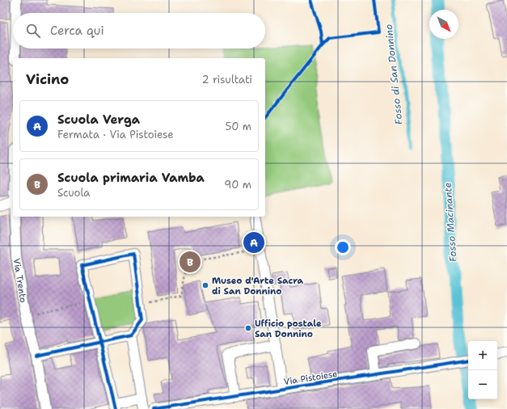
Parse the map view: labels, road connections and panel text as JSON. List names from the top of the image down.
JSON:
{
  "streets": {
    "street": ["Via Trento", "Via Pistoiese"]
  },
  "water": ["Fosso di San Donnino", "Fosso Macinante"],
  "places": ["Museo d'Arte Sacra di San Donnino", "Ufficio postale San Donnino"],
  "north": "bottom right",
  "page": {
    "search": "Cerca qui",
    "heading": ["Vicino", "2 risultati"],
    "list": [
      {
        "mark": "A",
        "name": "Scuola Verga",
        "note": "Fermata · Via Pistoiese",
        "value": "50 m"
      },
      {
        "mark": "B",
        "name": "Scuola primaria Vamba",
        "note": "Scuola",
        "value": "90 m"
      }
    ],
    "pins": ["A", "B"],
    "map_buttons": ["+", "−"]
  }
}
